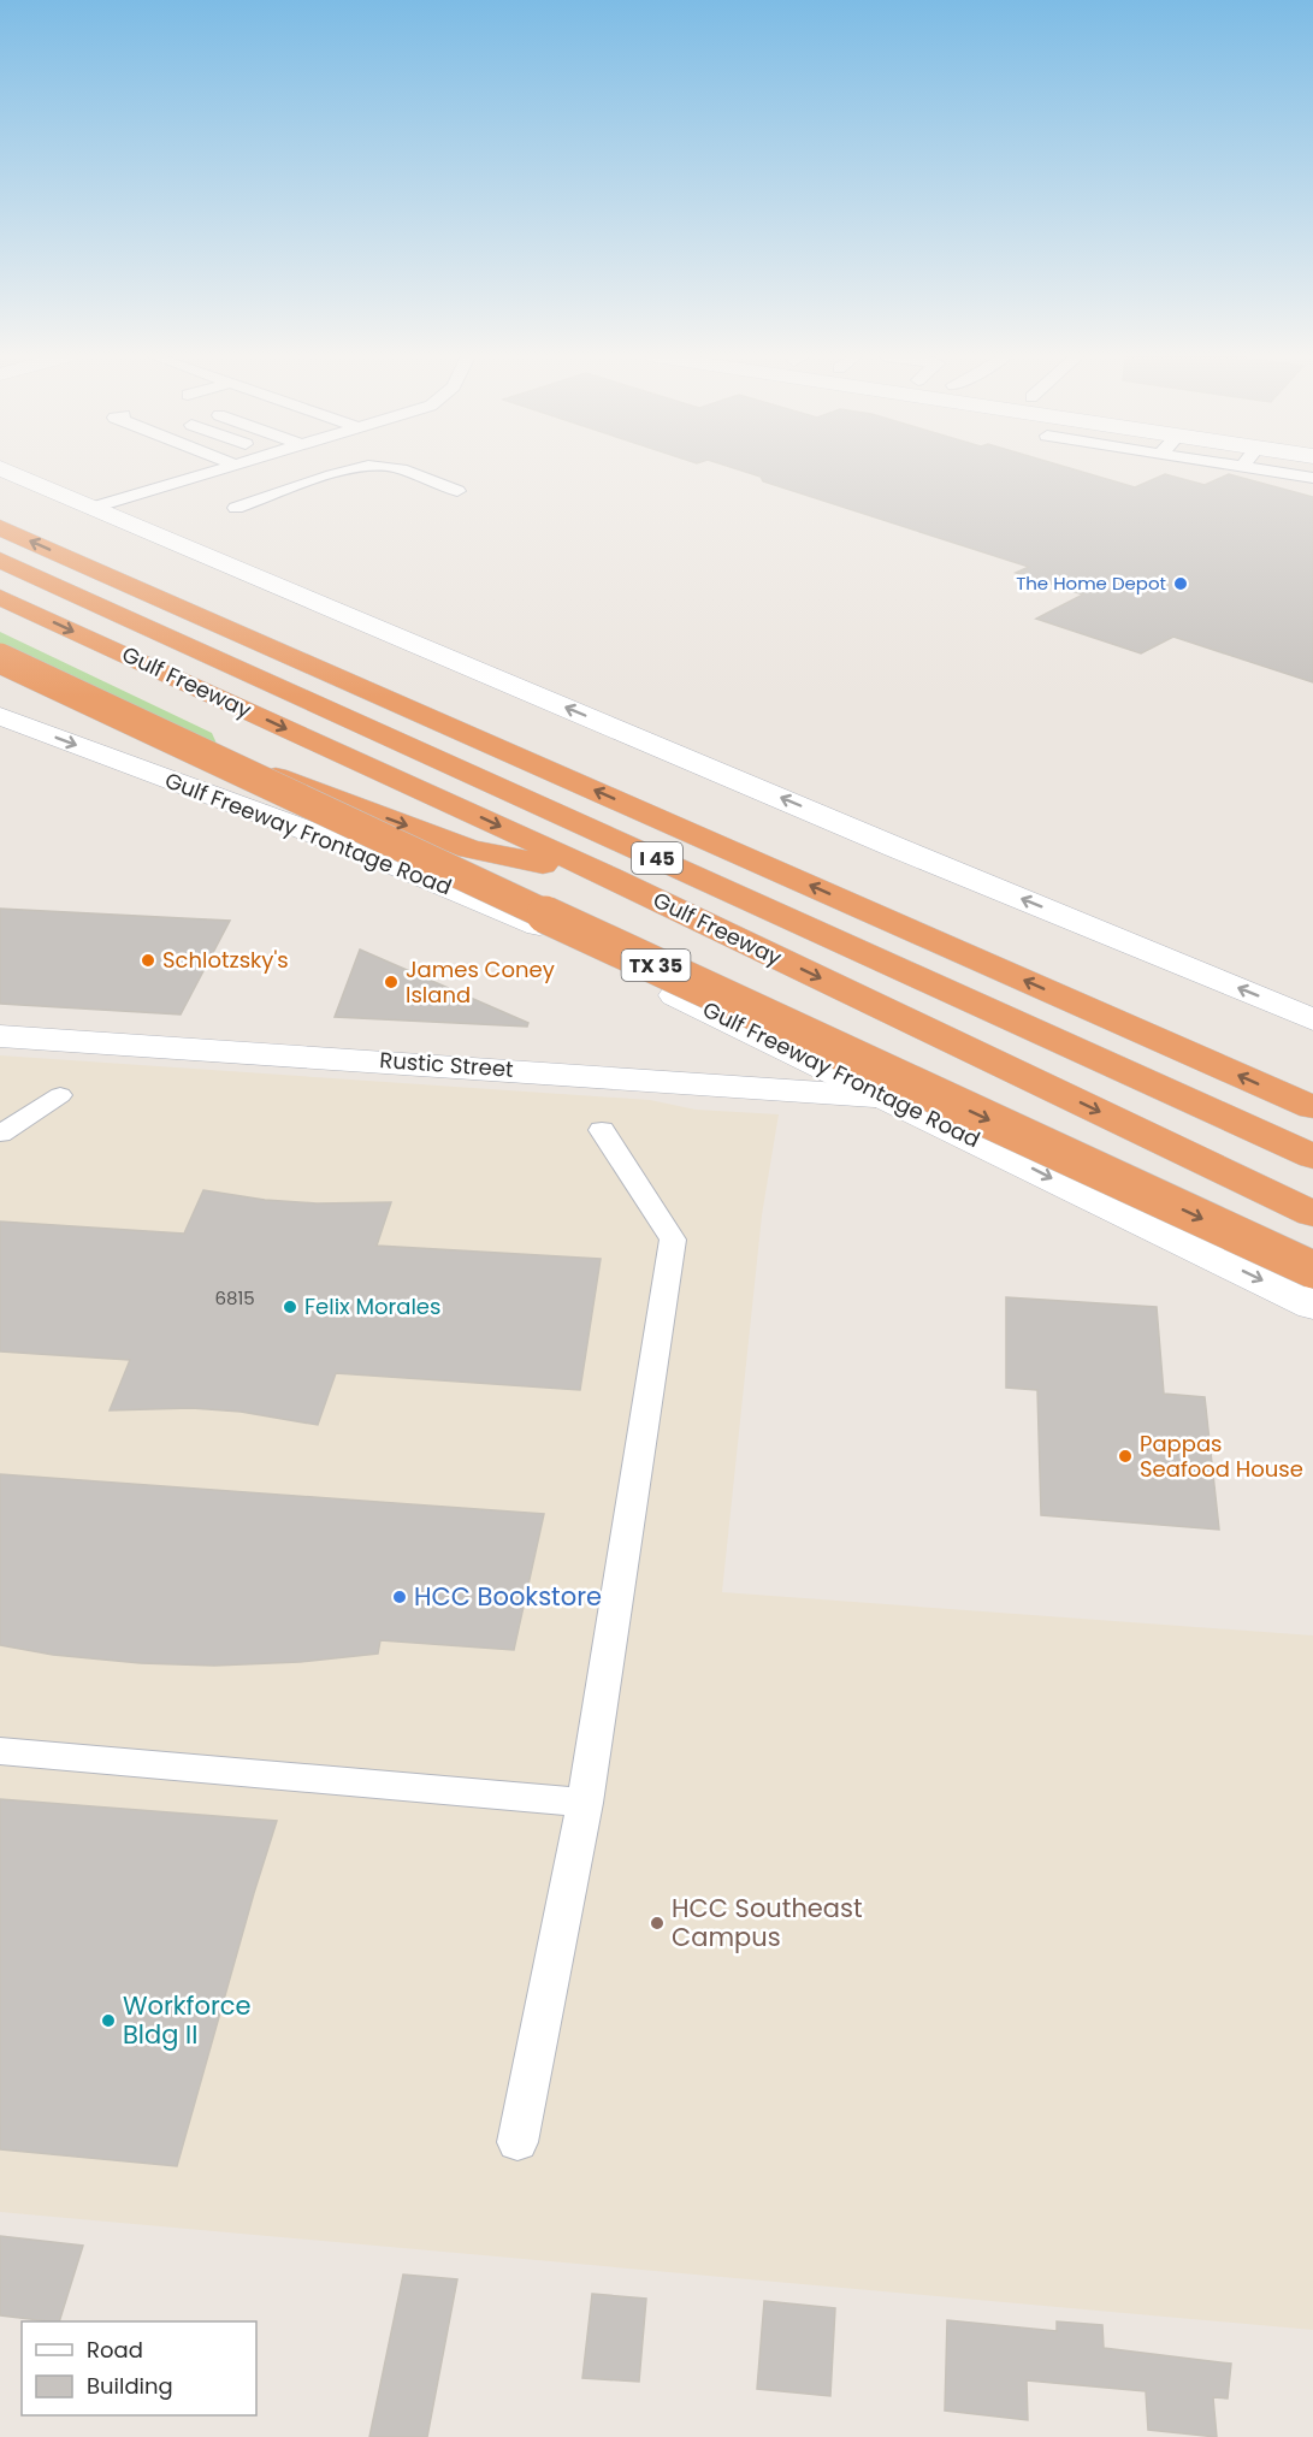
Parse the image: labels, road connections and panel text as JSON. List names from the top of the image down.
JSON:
{
  "streets": {
    "highway": ["Gulf Freeway", "I 45", "TX 35"],
    "main road": ["Gulf Freeway Frontage Road", "Rustic Street"]
  },
  "crossings": [
    ["Gulf Freeway Frontage Road", "Rustic Street"]
  ],
  "places": [
    "The Home Depot",
    "Schlotzsky's",
    "James Coney Island",
    "Felix Morales",
    "Pappas Seafood House",
    "HCC Bookstore",
    "HCC Southeast Campus",
    "Workforce Bldg II"
  ],
  "house_numbers": ["6815"],
  "legend": ["Road", "Building"]
}
